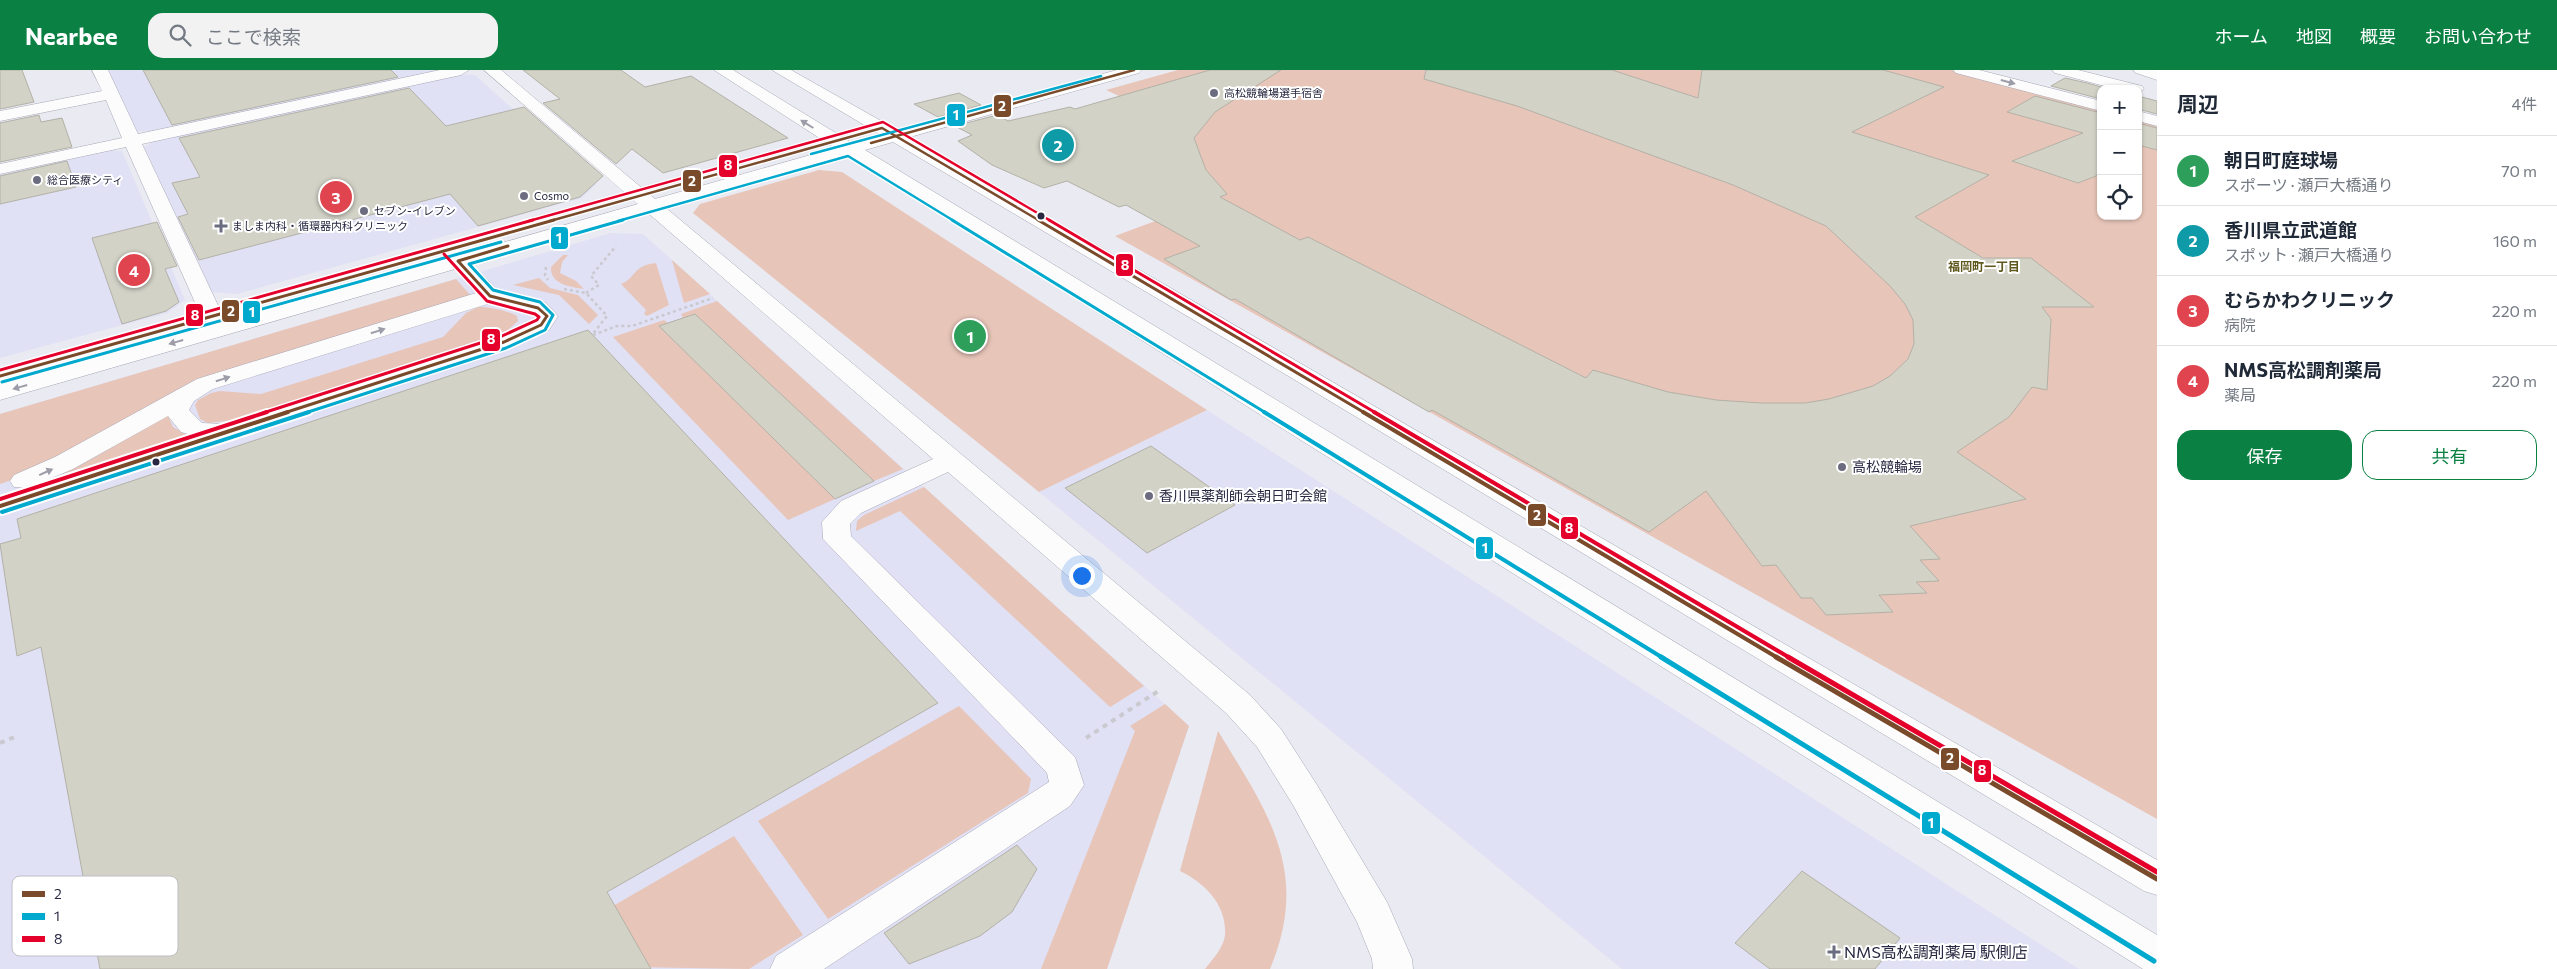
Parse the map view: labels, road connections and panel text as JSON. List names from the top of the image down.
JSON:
{
  "districts": ["福岡町一丁目"],
  "places": {
    "other": [
      "高松競輪場選手宿舎",
      "総合医療シティ",
      "Cosmo",
      "セブン-イレブン",
      "高松競輪場",
      "香川県薬剤師会朝日町会館"
    ],
    "health": ["ましま内科・循環器内科クリニック", "NMS高松調剤薬局 駅側店"]
  },
  "lines": ["transit line 2", "transit line 1", "transit line 8"],
  "legend": ["2", "1", "8"],
  "page": {
    "header": "Nearbee",
    "search": "ここで検索",
    "nav": [
      "ホーム",
      "地図",
      "概要",
      "お問い合わせ"
    ],
    "heading": ["周辺", "4件"],
    "map_buttons": ["+", "−"],
    "pins": [
      "2",
      "3",
      "4",
      "1"
    ],
    "list": [
      {
        "mark": "1",
        "name": "朝日町庭球場",
        "note": "スポーツ · 瀬戸大橋通り",
        "value": "70 m"
      },
      {
        "mark": "2",
        "name": "香川県立武道館",
        "note": "スポット · 瀬戸大橋通り",
        "value": "160 m"
      },
      {
        "mark": "3",
        "name": "むらかわクリニック",
        "note": "病院",
        "value": "220 m"
      },
      {
        "mark": "4",
        "name": "NMS高松調剤薬局",
        "note": "薬局",
        "value": "220 m"
      }
    ],
    "buttons": ["保存", "共有"]
  }
}
